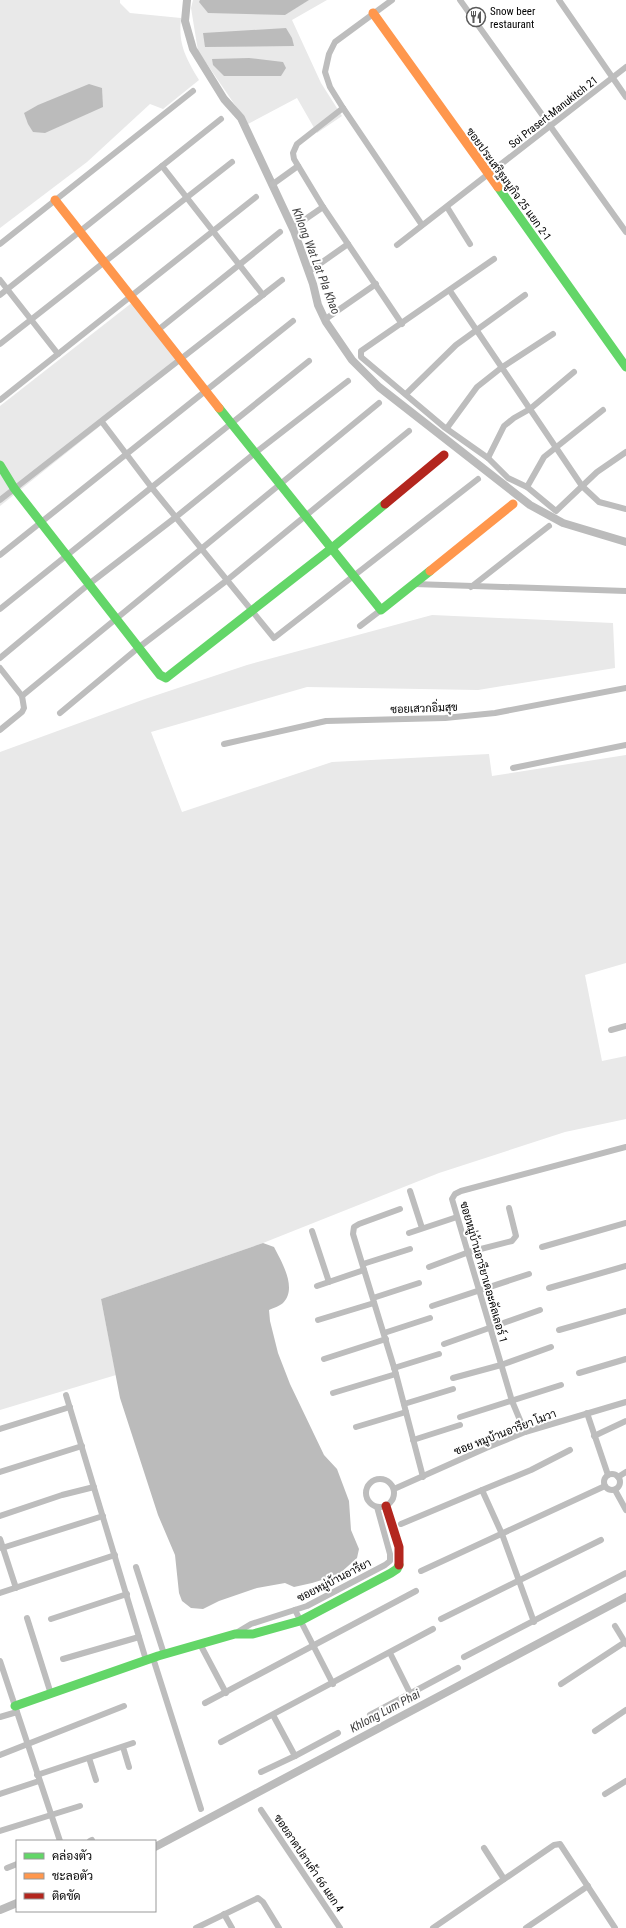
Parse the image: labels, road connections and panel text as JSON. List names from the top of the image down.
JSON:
{
  "streets": {
    "street": [
      "Soi Prasert-Manukitch 21",
      "ซอยประเสริฐมนูกิจ 25 แยก 2-1",
      "ซอยเสวกอิ่มสุข",
      "ซอยหมู่บ้านอารียาเดอะคัลเลอร์ 1",
      "ซอย หมูบ้านอารียา โมวา",
      "ซอยหมู่บ้านอารียา",
      "ซอยลาดปลาเค้า 66 แยก 4"
    ]
  },
  "crossings": [
    ["Soi Prasert-Manukitch 21", "ซอยประเสริฐมนูกิจ 25 แยก 2-1"],
    ["ซอยหมู่บ้านอารียาเดอะคัลเลอร์ 1", "ซอย หมูบ้านอารียา โมวา"],
    ["ซอย หมูบ้านอารียา โมวา", "ซอยหมู่บ้านอารียา"]
  ],
  "water": ["Khlong Wat Lat Pla Khao", "Khlong Lum Phai"],
  "places": {
    "restaurant": ["Snow beer restaurant"]
  },
  "legend": ["คล่องตัว", "ชะลอตัว", "ติดขัด"]
}
